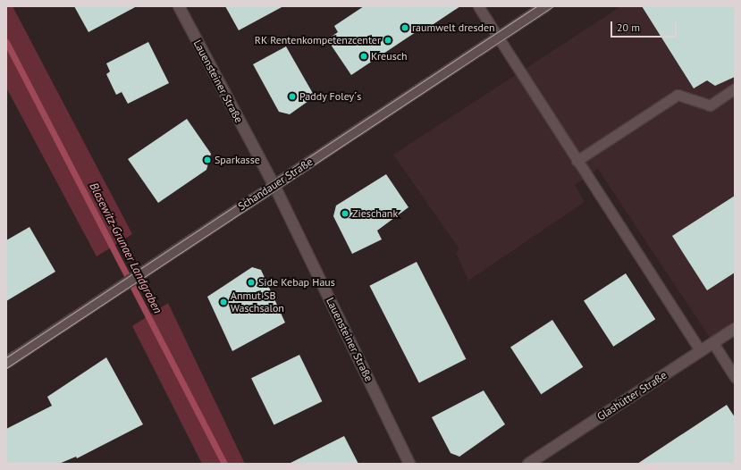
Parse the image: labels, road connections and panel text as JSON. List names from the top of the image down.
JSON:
{
  "streets": {
    "street": ["Lauensteiner Straße", "Schandauer Straße", "Glashütter Straße"]
  },
  "crossings": [
    ["Lauensteiner Straße", "Schandauer Straße"]
  ],
  "water": ["Blasewitz‐Grunaer Landgraben"],
  "places": [
    "raumwelt dresden",
    "RK Rentenkompetenzcenter",
    "Kreusch",
    "Paddy Foley´s",
    "Sparkasse",
    "Zieschank",
    "Side Kebap Haus",
    "Anmut SB Waschsalon"
  ],
  "scale_bar": "20 m"
}
